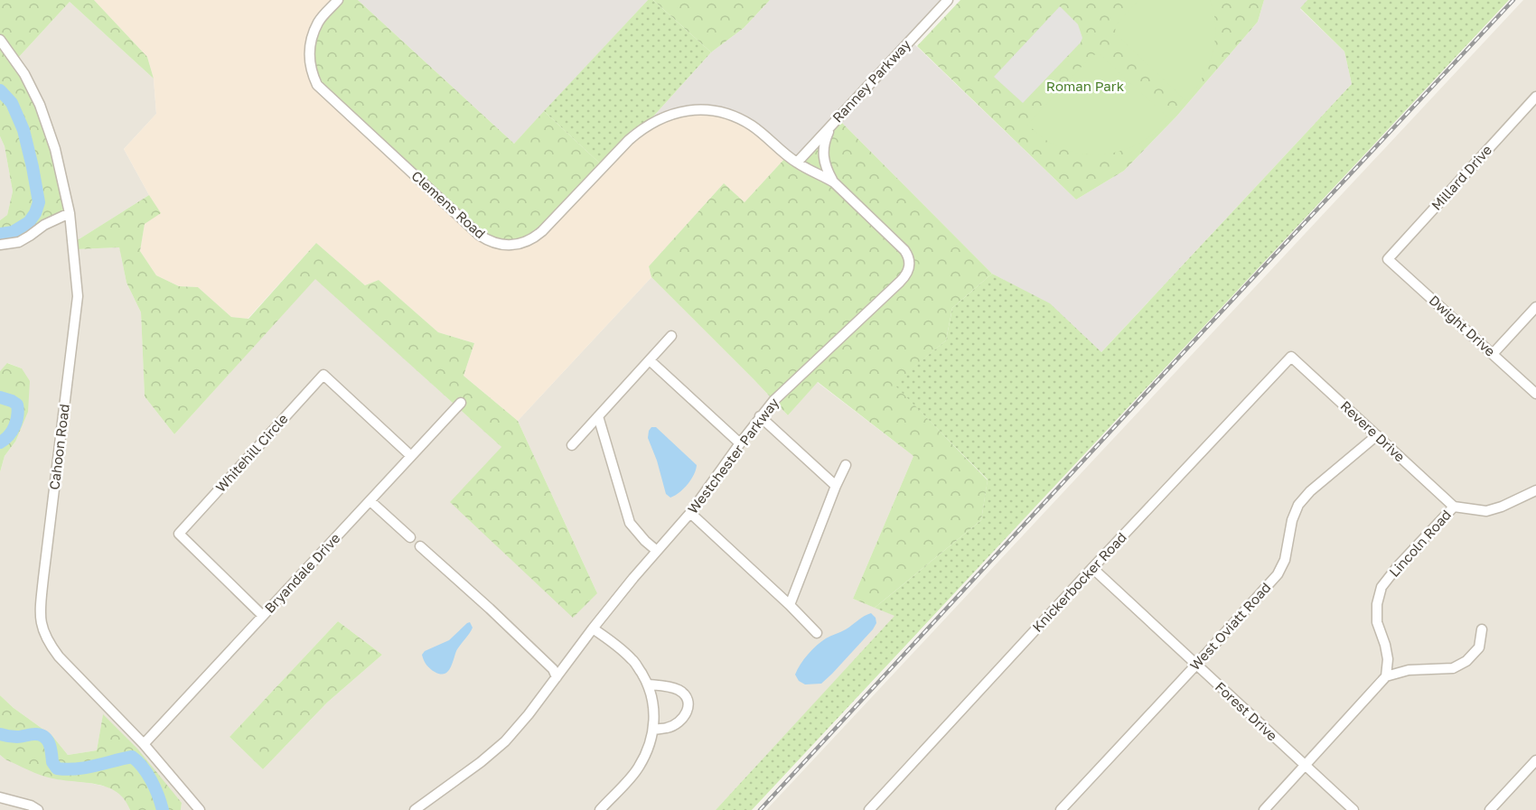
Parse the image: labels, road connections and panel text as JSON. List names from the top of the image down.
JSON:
{
  "streets": {
    "street": [
      "Ranney Parkway",
      "Millard Drive",
      "Clemens Road",
      "Dwight Drive",
      "Revere Drive",
      "Cahoon Road",
      "Whitehill Circle",
      "Westchester Parkway",
      "Lincoln Road",
      "Bryandale Drive",
      "Knickerbocker Road",
      "West Oviatt Road",
      "Forest Drive"
    ]
  },
  "crossings": [
    ["Ranney Parkway", "Westchester Parkway"],
    ["Millard Drive", "Dwight Drive"],
    ["Clemens Road", "Westchester Parkway"],
    ["Revere Drive", "Lincoln Road"],
    ["Revere Drive", "Knickerbocker Road"],
    ["Revere Drive", "West Oviatt Road"],
    ["Cahoon Road", "Bryandale Drive"],
    ["Whitehill Circle", "Bryandale Drive"],
    ["Knickerbocker Road", "Forest Drive"],
    ["West Oviatt Road", "Forest Drive"]
  ],
  "parks": ["Roman Park"]
}
